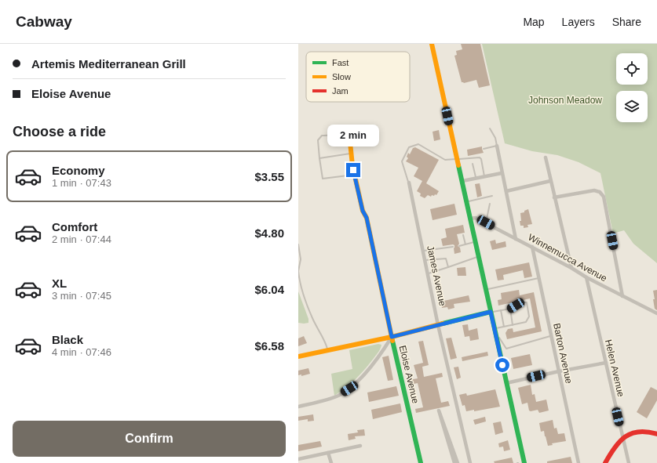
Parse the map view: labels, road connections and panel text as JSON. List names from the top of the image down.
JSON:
{
  "streets": {
    "main road": ["Eloise Avenue"],
    "street": [
      "Winnemucca Avenue",
      "James Avenue",
      "Barton Avenue",
      "Helen Avenue"
    ]
  },
  "crossings": [
    ["Winnemucca Avenue", "Barton Avenue"],
    ["Winnemucca Avenue", "Helen Avenue"]
  ],
  "parks": ["Johnson Meadow"],
  "legend": ["Fast", "Slow", "Jam"],
  "page": {
    "header": "Cabway",
    "nav": ["Map", "Layers", "Share"],
    "banner": ["Artemis Mediterranean Grill", "Eloise Avenue"],
    "heading": "Choose a ride",
    "bubble": "2 min",
    "list": [
      {
        "name": "Economy",
        "note": "1 min · 07:43",
        "value": "$3.55"
      },
      {
        "name": "Comfort",
        "note": "2 min · 07:44",
        "value": "$4.80"
      },
      {
        "name": "XL",
        "note": "3 min · 07:45",
        "value": "$6.04"
      },
      {
        "name": "Black",
        "note": "4 min · 07:46",
        "value": "$6.58"
      }
    ],
    "buttons": "Confirm"
  }
}
